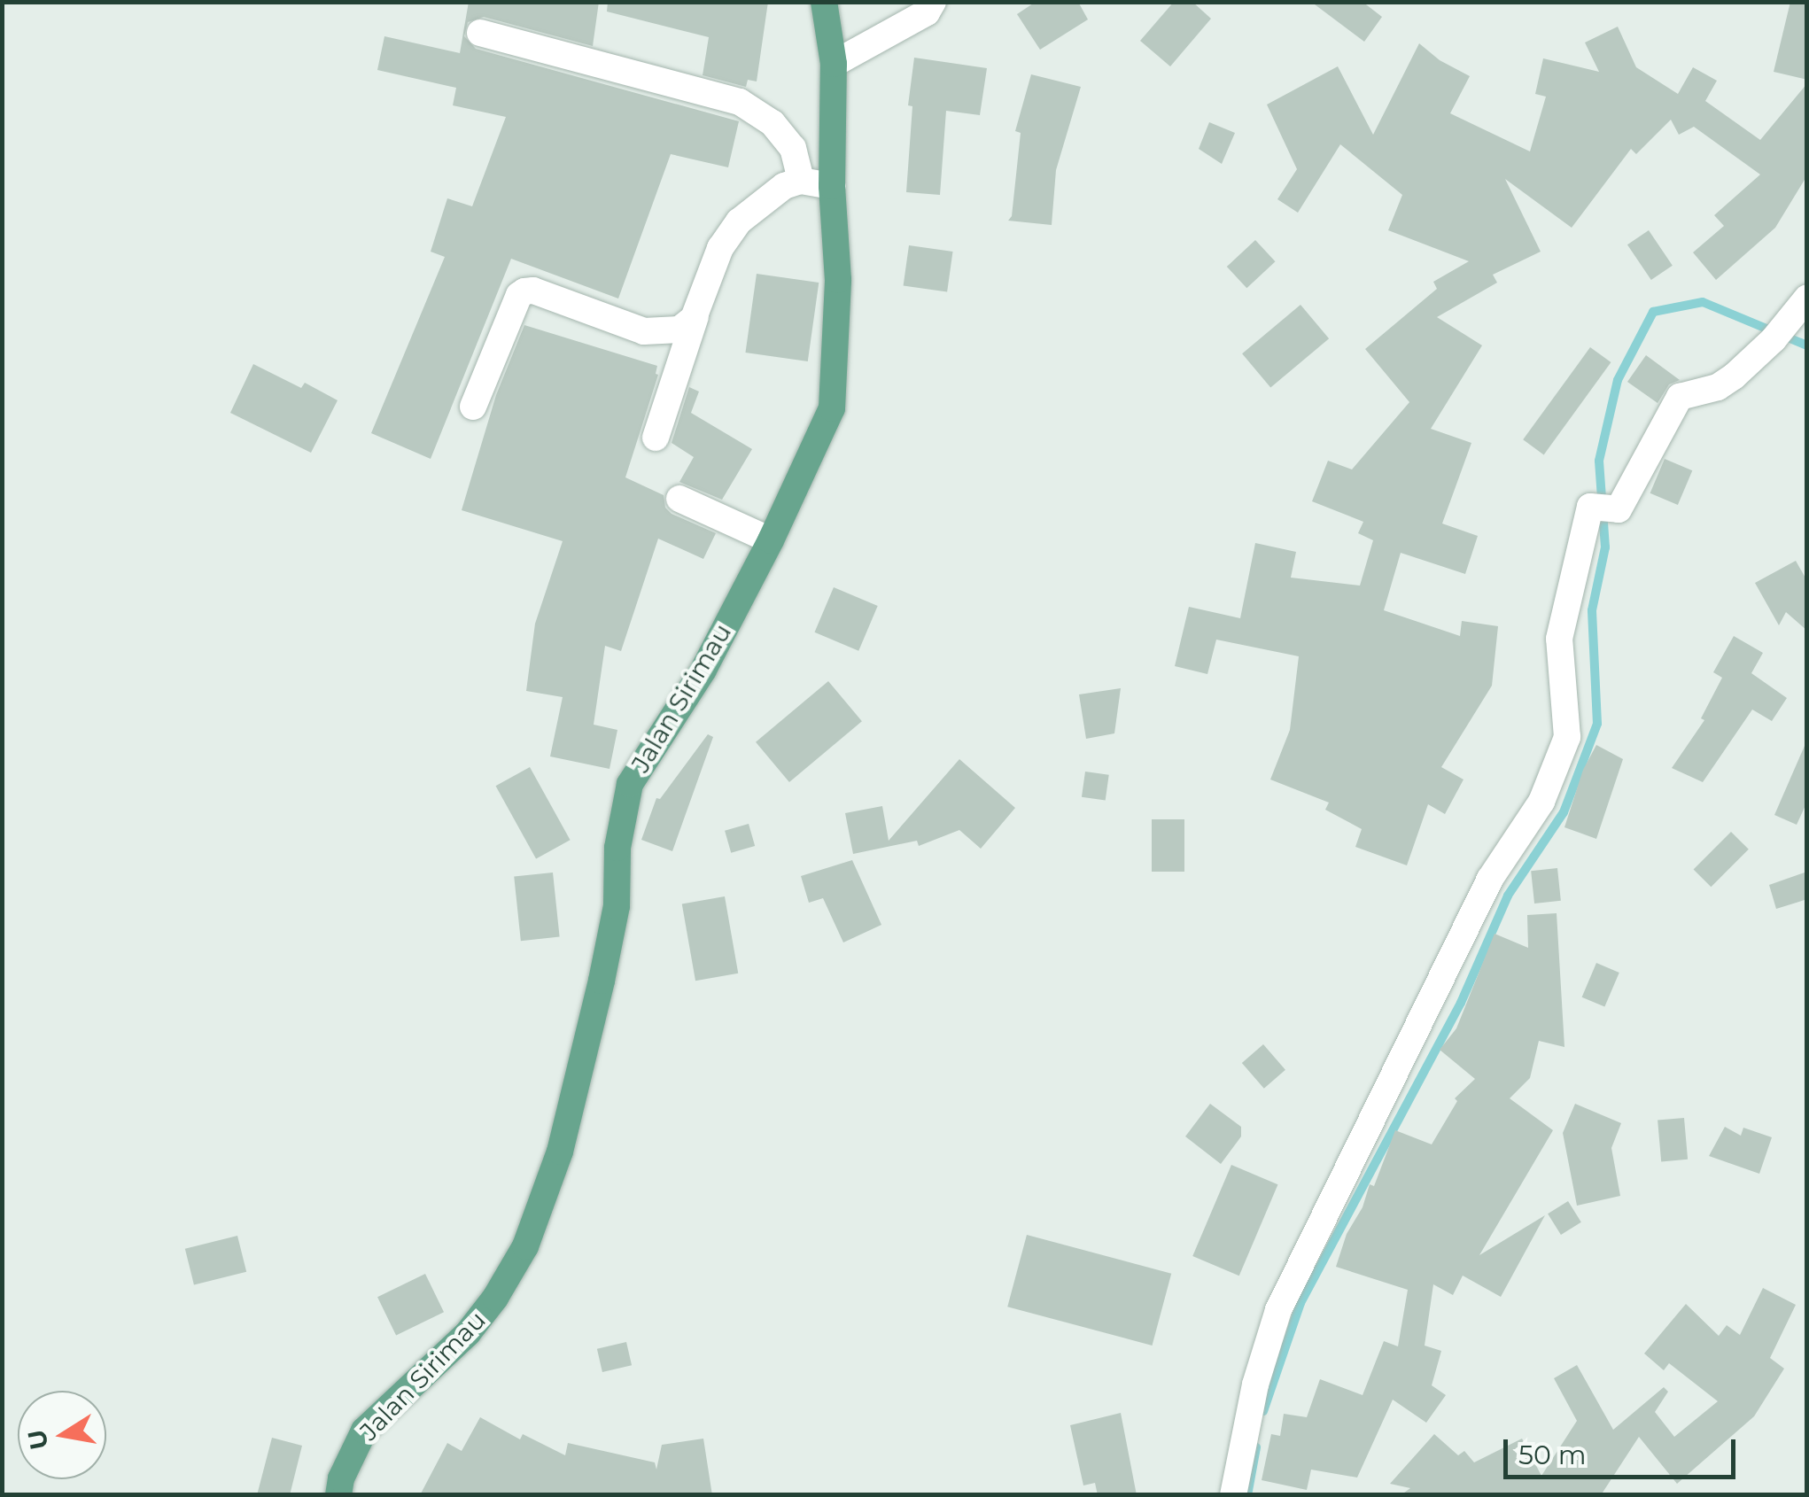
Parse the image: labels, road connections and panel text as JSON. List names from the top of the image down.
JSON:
{
  "streets": {
    "main road": ["Jalan Sirimau"]
  },
  "scale_bar": "50 m",
  "north": "left"
}
